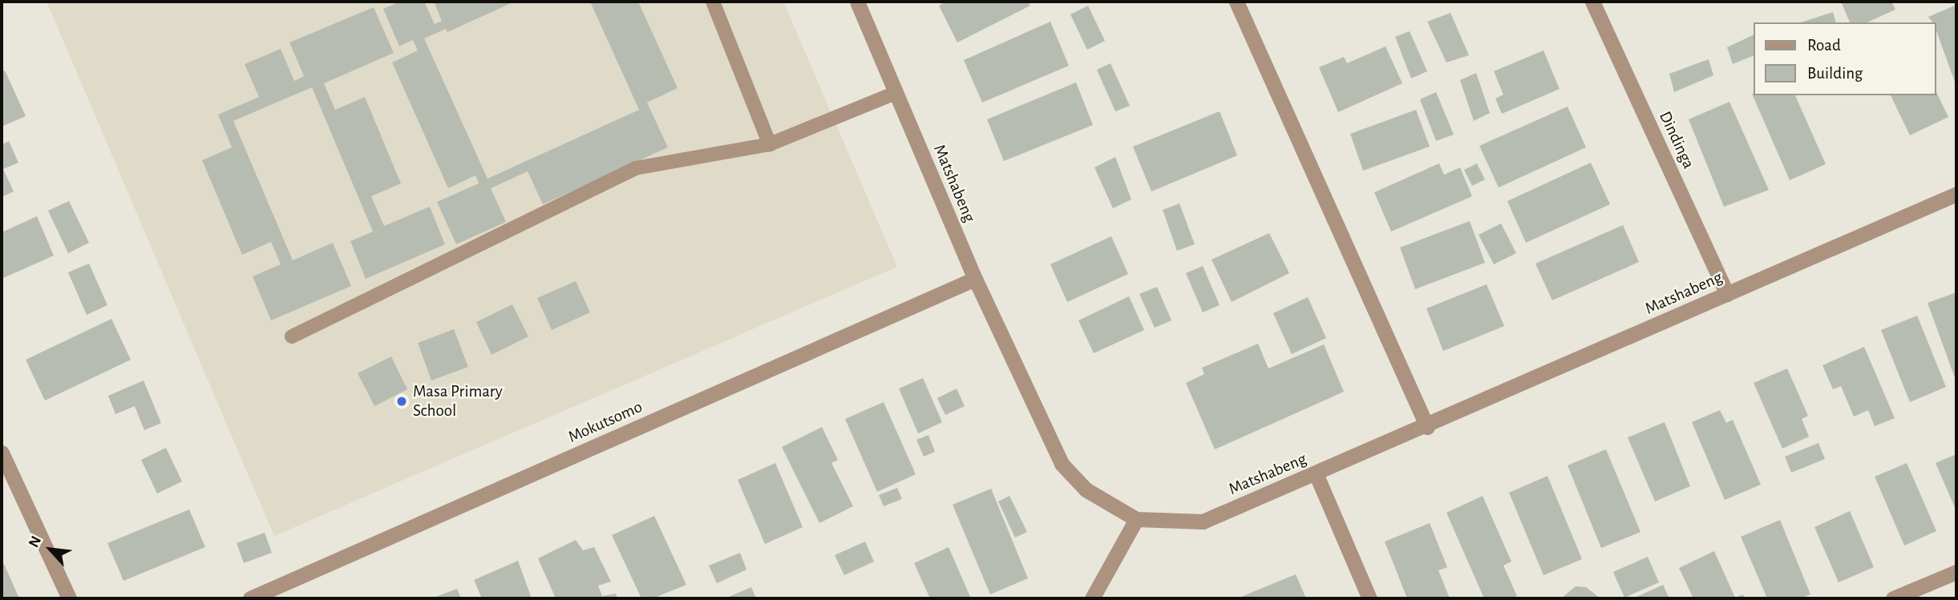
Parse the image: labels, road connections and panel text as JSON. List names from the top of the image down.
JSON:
{
  "streets": {
    "street": ["Dindinga", "Matshabeng", "Mokutsomo"]
  },
  "crossings": [
    ["Dindinga", "Matshabeng"],
    ["Matshabeng", "Mokutsomo"]
  ],
  "places": ["Masa Primary School"],
  "legend": ["Road", "Building"],
  "north": "top left"
}
